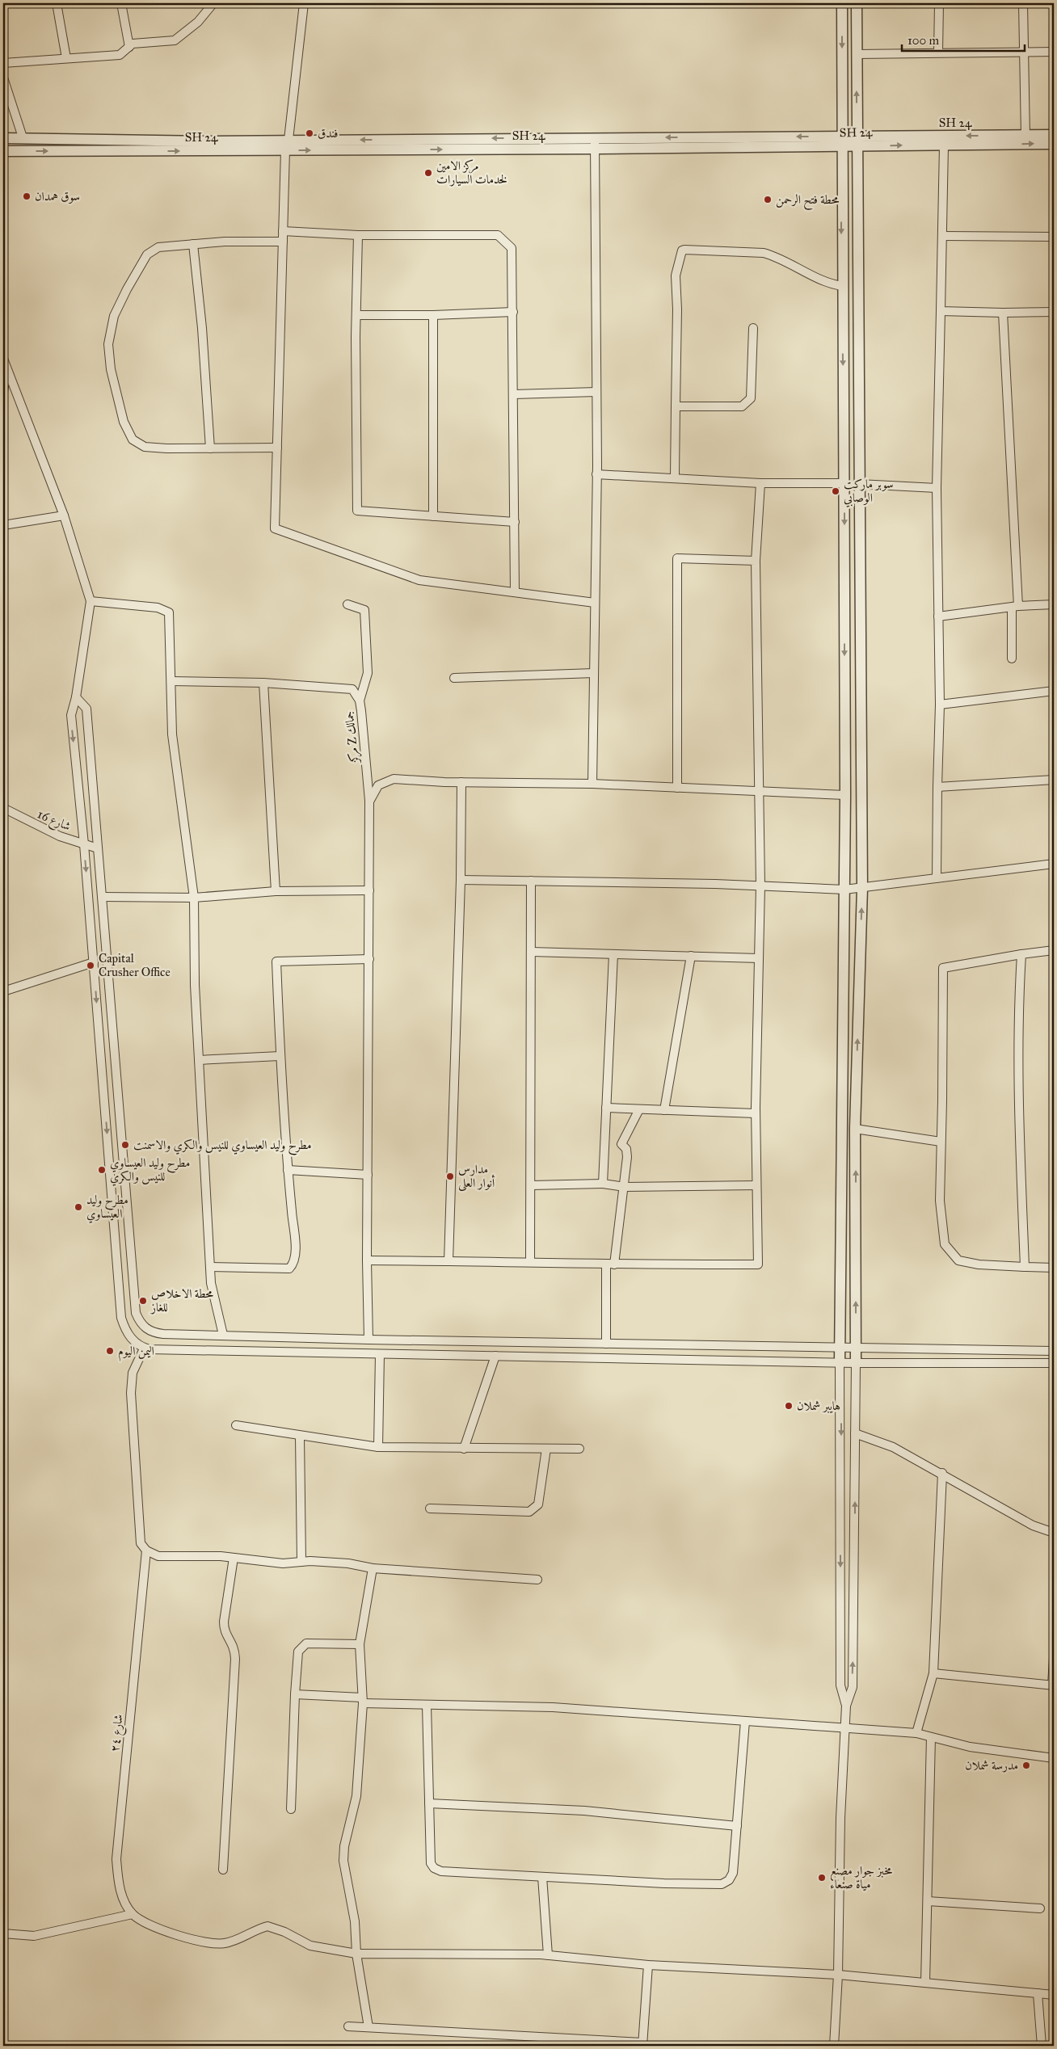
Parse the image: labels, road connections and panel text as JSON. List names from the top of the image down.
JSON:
{
  "streets": {
    "street": [
      "SH 24",
      "مركز Z جمالك",
      "شارع 16",
      "شارع ٢٤"
    ]
  },
  "places": [
    "فندق",
    "مركز الامين لخدمات السيارات",
    "سوق همدان",
    "محطة فتح الرحمن",
    "سوبر ماركت الوصابي",
    "Capital Crusher Office",
    "مطرح وليد العيساوي للنيس والكري والاسمنت",
    "مطرح وليد العيساوي للنيس والكري",
    "مدارس أنوار العلى",
    "مطرح وليد العيساوي",
    "محطة الاخلاص للغاز",
    "اليمن اليوم",
    "هايبر شملان",
    "مدرسة شملان",
    "مخبز جوار مصنع مياة صنعاء"
  ],
  "scale_bar": "100 m"
}
